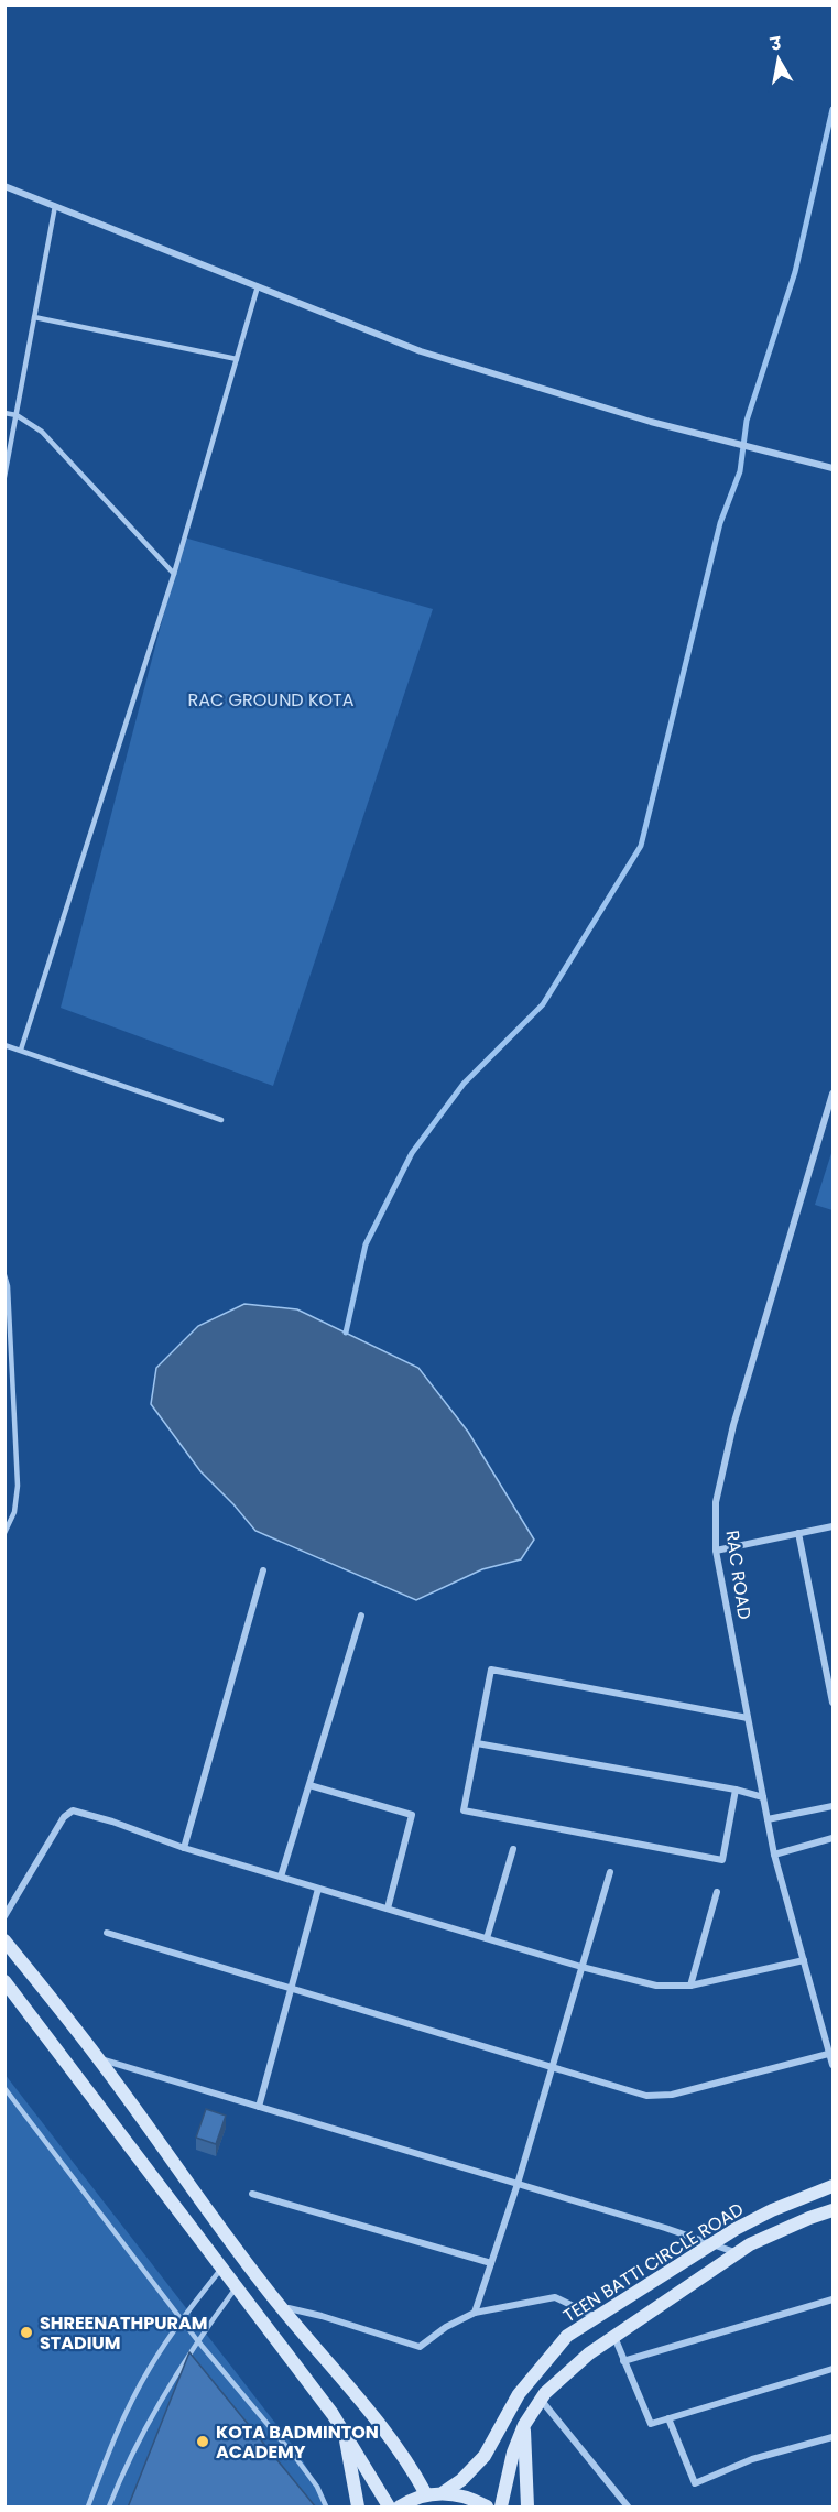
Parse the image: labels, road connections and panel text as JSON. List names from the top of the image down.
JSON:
{
  "streets": {
    "street": ["RAC ROAD", "TEEN BATTI CIRCLE ROAD"]
  },
  "parks": ["RAC GROUND KOTA"],
  "places": ["SHREENATHPURAM STADIUM", "KOTA BADMINTON ACADEMY"],
  "north": "top"
}
